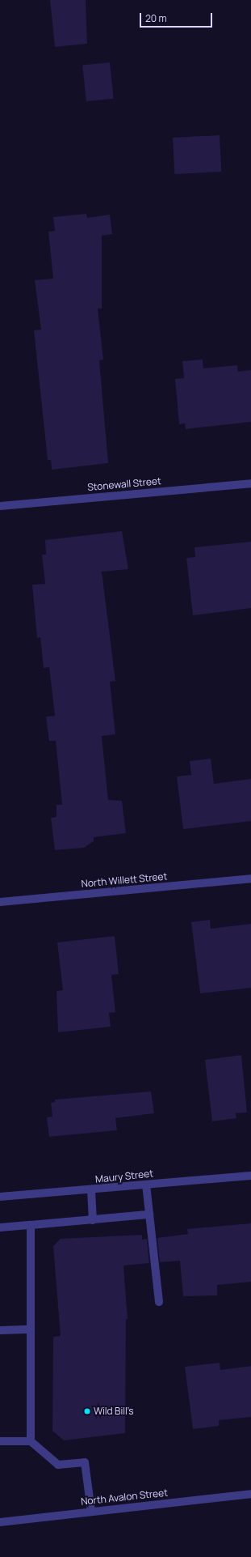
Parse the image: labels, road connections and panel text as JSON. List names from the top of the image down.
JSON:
{
  "streets": {
    "street": [
      "Stonewall Street",
      "North Willett Street",
      "Maury Street",
      "North Avalon Street"
    ]
  },
  "places": ["Wild Bill’s"],
  "scale_bar": "20 m"
}
